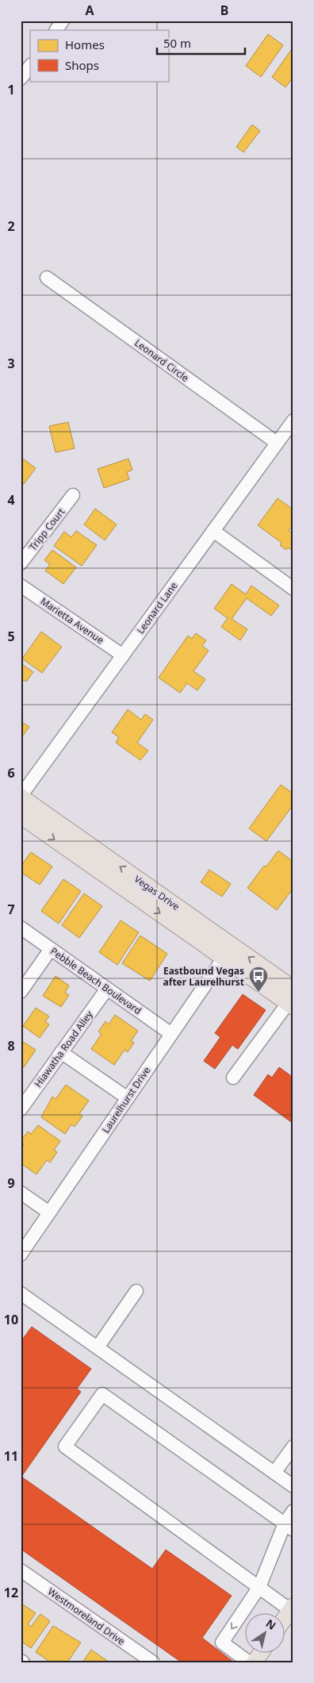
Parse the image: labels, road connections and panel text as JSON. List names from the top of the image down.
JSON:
{
  "streets": {
    "main road": ["Vegas Drive"],
    "street": [
      "Leonard Circle",
      "Tripp Court",
      "Leonard Lane",
      "Marietta Avenue",
      "Pebble Beach Boulevard",
      "Hiawatha Road Alley",
      "Laurelhurst Drive",
      "Westmoreland Drive"
    ]
  },
  "crossings": [
    ["Leonard Circle", "Leonard Lane"],
    ["Leonard Lane", "Marietta Avenue"],
    ["Leonard Lane", "Vegas Drive"],
    ["Vegas Drive", "Laurelhurst Drive"],
    ["Pebble Beach Boulevard", "Hiawatha Road Alley"],
    ["Pebble Beach Boulevard", "Laurelhurst Drive"]
  ],
  "places": {
    "bus stop": ["Eastbound Vegas after Laurelhurst"]
  },
  "legend": ["Homes", "Shops"],
  "scale_bar": "50 m",
  "north": "top right",
  "grid": {
    "columns": ["A", "B"],
    "rows": [
      "1",
      "2",
      "3",
      "4",
      "5",
      "6",
      "7",
      "8",
      "9",
      "10",
      "11",
      "12"
    ]
  }
}
